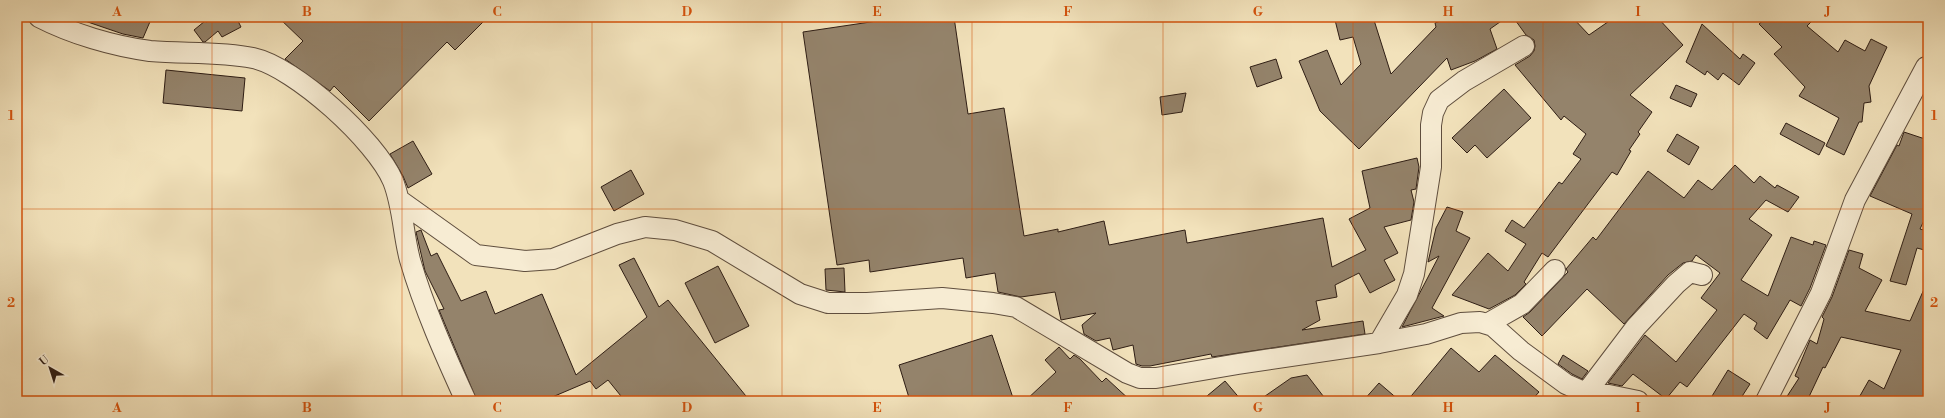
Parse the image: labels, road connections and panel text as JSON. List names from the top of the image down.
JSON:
{
  "north": "top left",
  "grid": {
    "columns": [
      "A",
      "B",
      "C",
      "D",
      "E",
      "F",
      "G",
      "H",
      "I",
      "J"
    ],
    "rows": ["1", "2"]
  }
}
